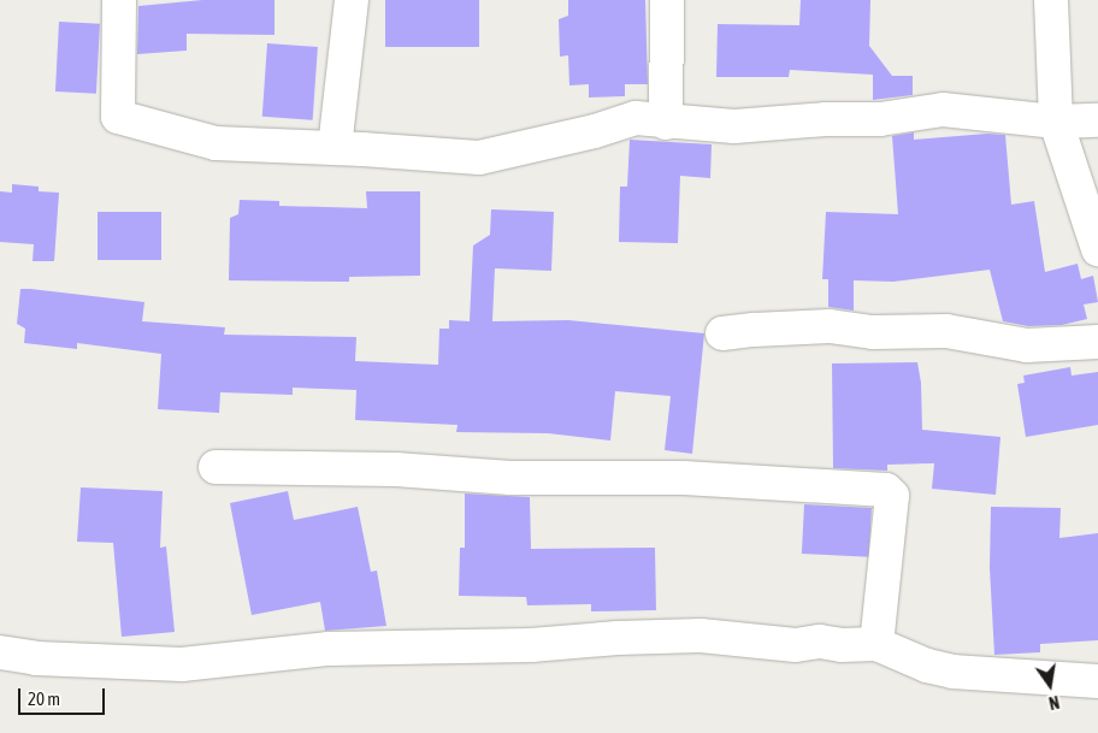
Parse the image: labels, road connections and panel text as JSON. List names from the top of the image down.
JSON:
{
  "scale_bar": "20 m",
  "north": "bottom"
}
